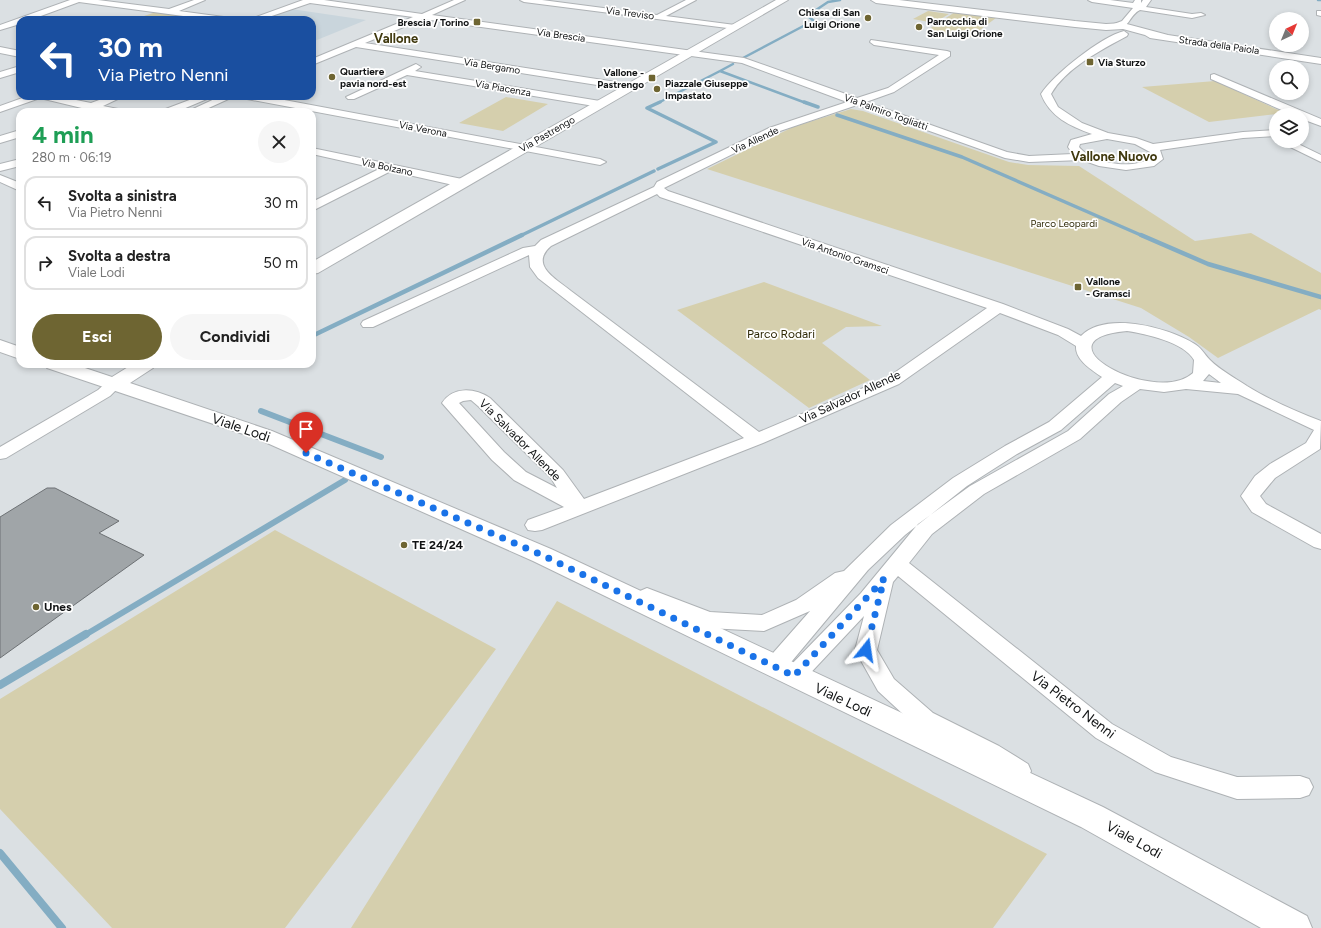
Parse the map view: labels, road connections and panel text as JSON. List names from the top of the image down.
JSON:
{
  "streets": {
    "street": [
      "Via Treviso",
      "Via Brescia",
      "Strada della Paiola",
      "Via Bergamo",
      "Via Piacenza",
      "Via Palmiro Togliatti",
      "Via Verona",
      "Via Pastrengo",
      "Via Allende",
      "Via Bolzano",
      "Via Antonio Gramsci",
      "Via Salvador Allende",
      "Viale Lodi",
      "Via Pietro Nenni"
    ]
  },
  "crossings": [
    ["Via Treviso", "Via Pastrengo"],
    ["Via Brescia", "Via Palmiro Togliatti"],
    ["Via Brescia", "Via Pastrengo"],
    ["Via Bergamo", "Via Pastrengo"],
    ["Via Piacenza", "Via Pastrengo"],
    ["Via Palmiro Togliatti", "Via Pastrengo"],
    ["Via Palmiro Togliatti", "Via Allende"],
    ["Via Verona", "Via Pastrengo"],
    ["Via Pastrengo", "Via Bolzano"],
    ["Via Allende", "Via Antonio Gramsci"],
    ["Via Antonio Gramsci", "Via Salvador Allende"]
  ],
  "districts": ["Vallone", "Vallone Nuovo"],
  "parks": ["Parco Leopardi", "Parco Rodari"],
  "places": {
    "other": [
      "Chiesa di San Luigi Orione",
      "Parrocchia di San Luigi Orione",
      "Quartiere pavia nord-est",
      "Piazzale Giuseppe Impastato",
      "TE 24/24",
      "Unes"
    ],
    "transit": [
      "Brescia / Torino",
      "Via Sturzo",
      "Vallone - Pastrengo",
      "Vallone - Gramsci"
    ]
  },
  "north": "top right",
  "page": {
    "turn": ["30 m", "Via Pietro Nenni"],
    "heading": ["4 min", "280 m · 06:19"],
    "list": [
      {
        "name": "Svolta a sinistra",
        "note": "Via Pietro Nenni",
        "value": "30 m"
      },
      {
        "name": "Svolta a destra",
        "note": "Viale Lodi",
        "value": "50 m"
      }
    ],
    "buttons": ["Esci", "Condividi"]
  }
}
